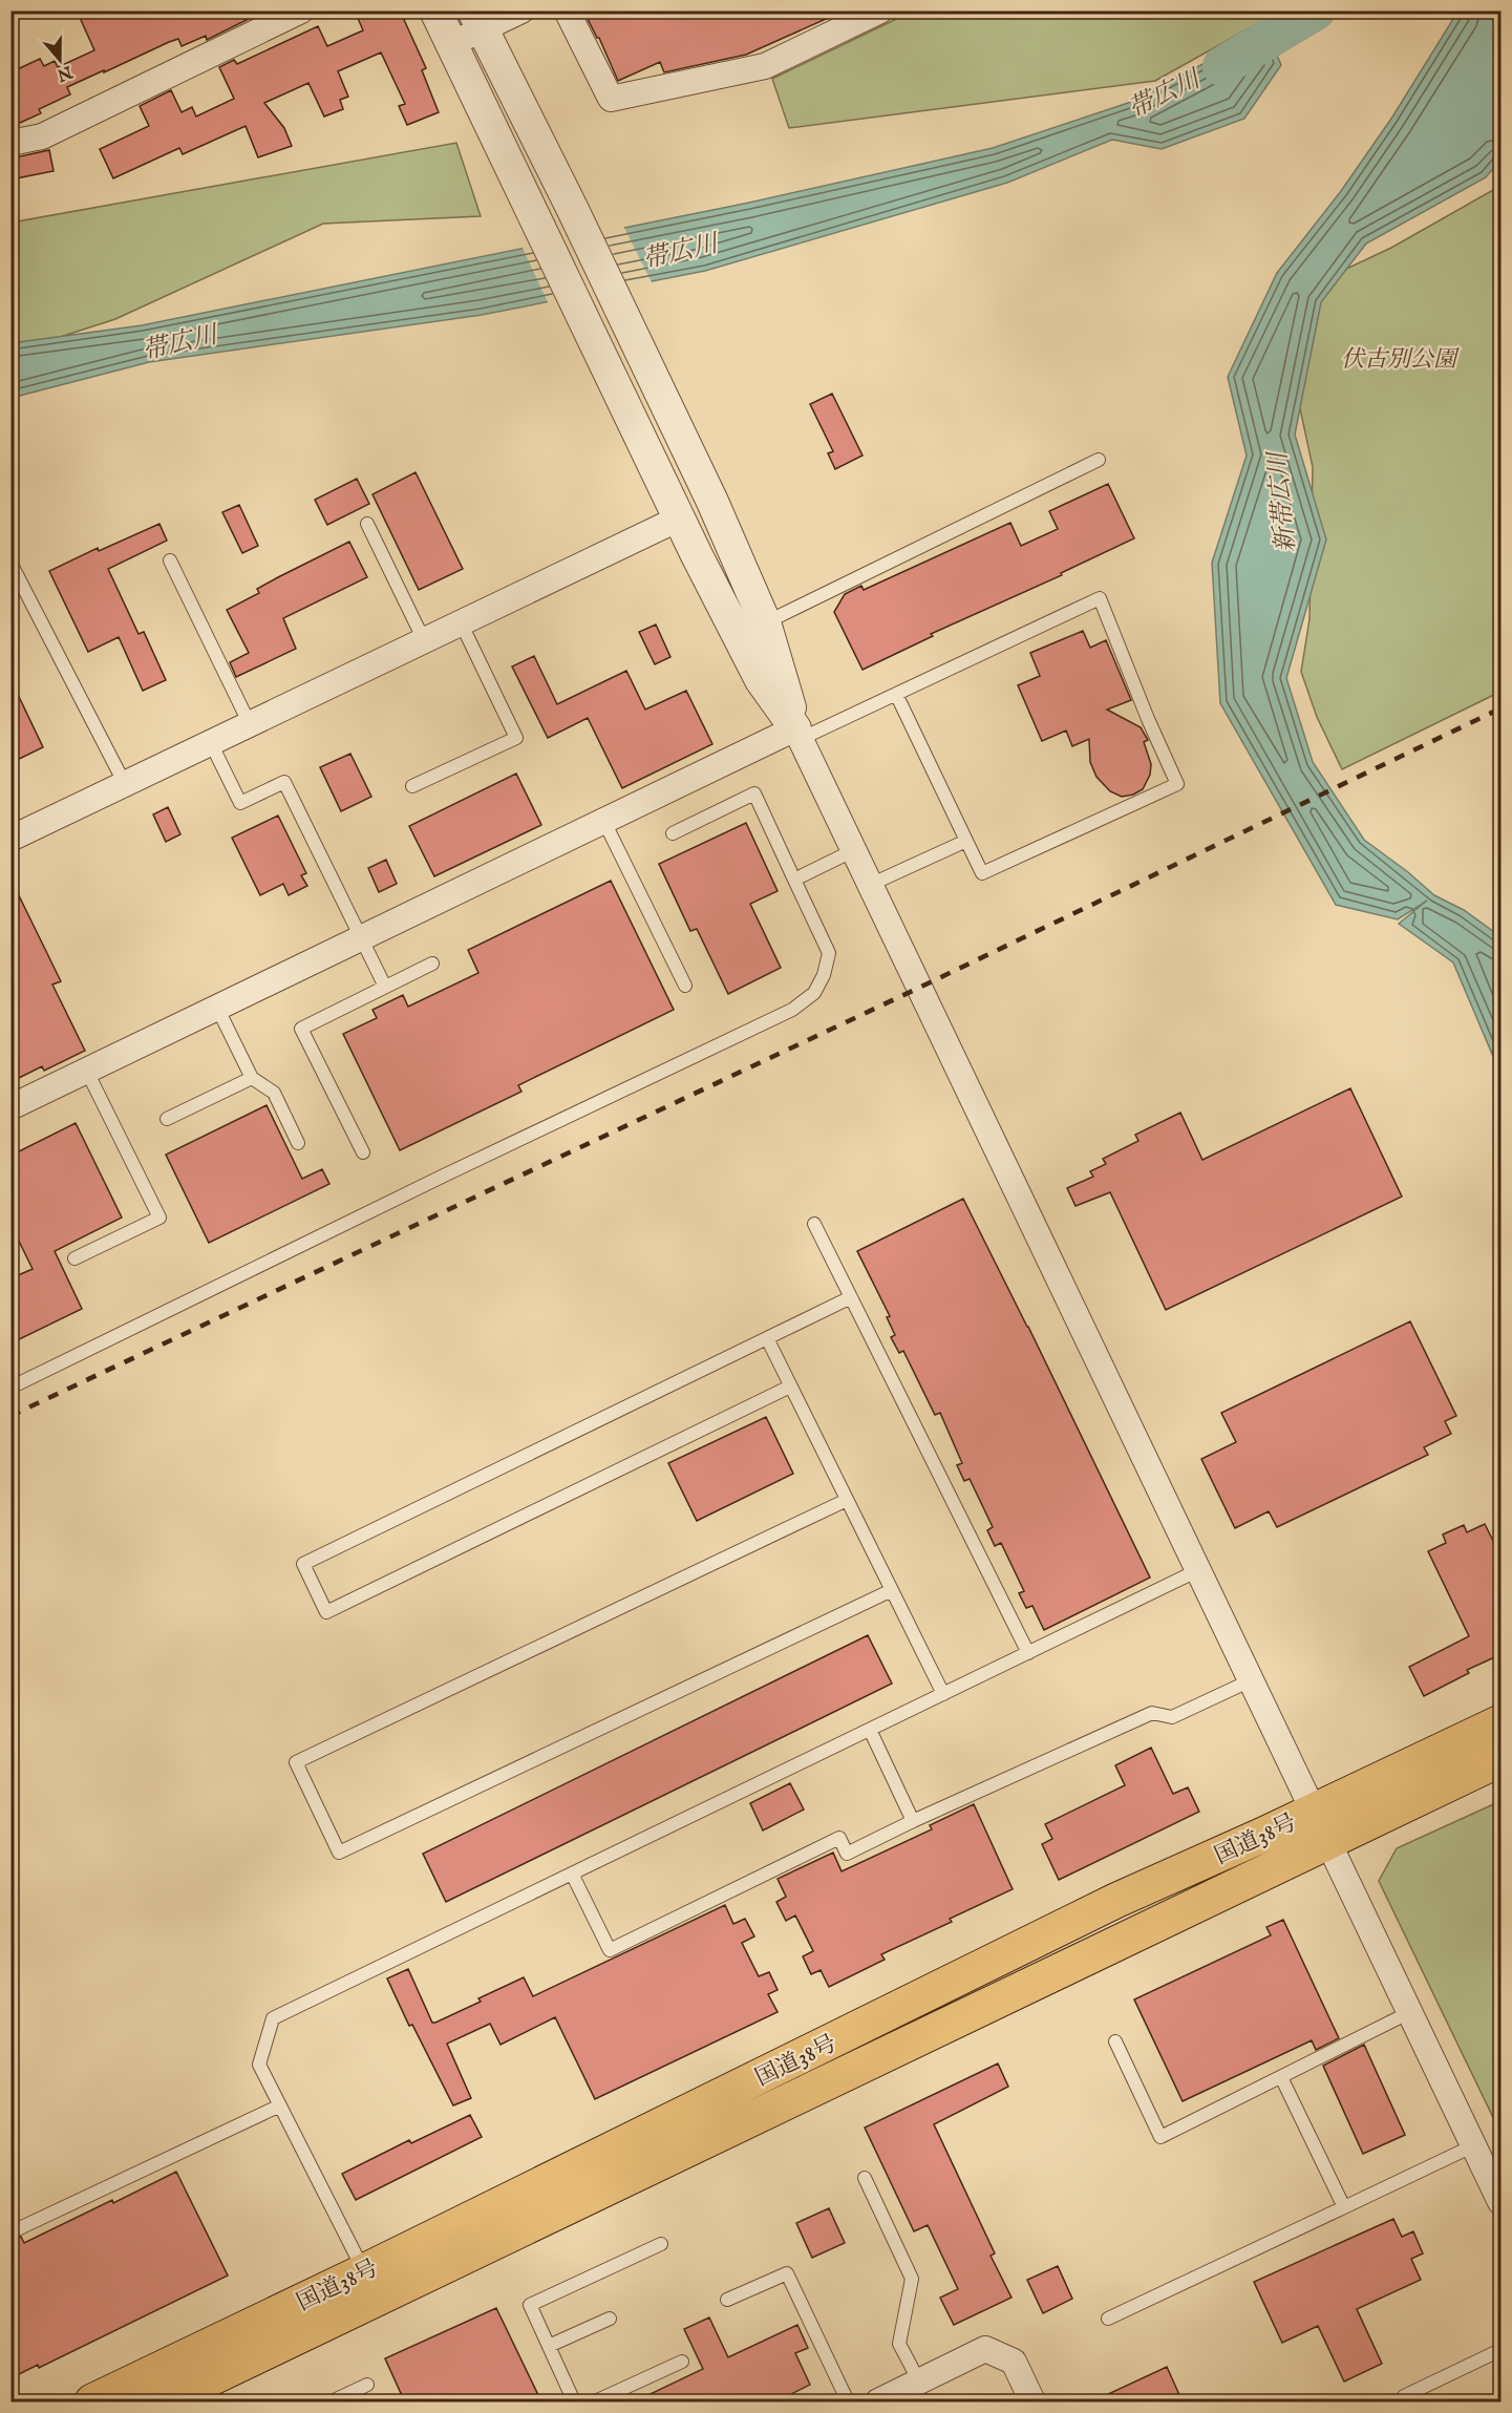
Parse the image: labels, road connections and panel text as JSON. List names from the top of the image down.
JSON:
{
  "streets": {
    "highway": ["国道38号"]
  },
  "water": ["帯広川", "新帯広川"],
  "parks": ["伏古別公園"],
  "north": "bottom"
}
